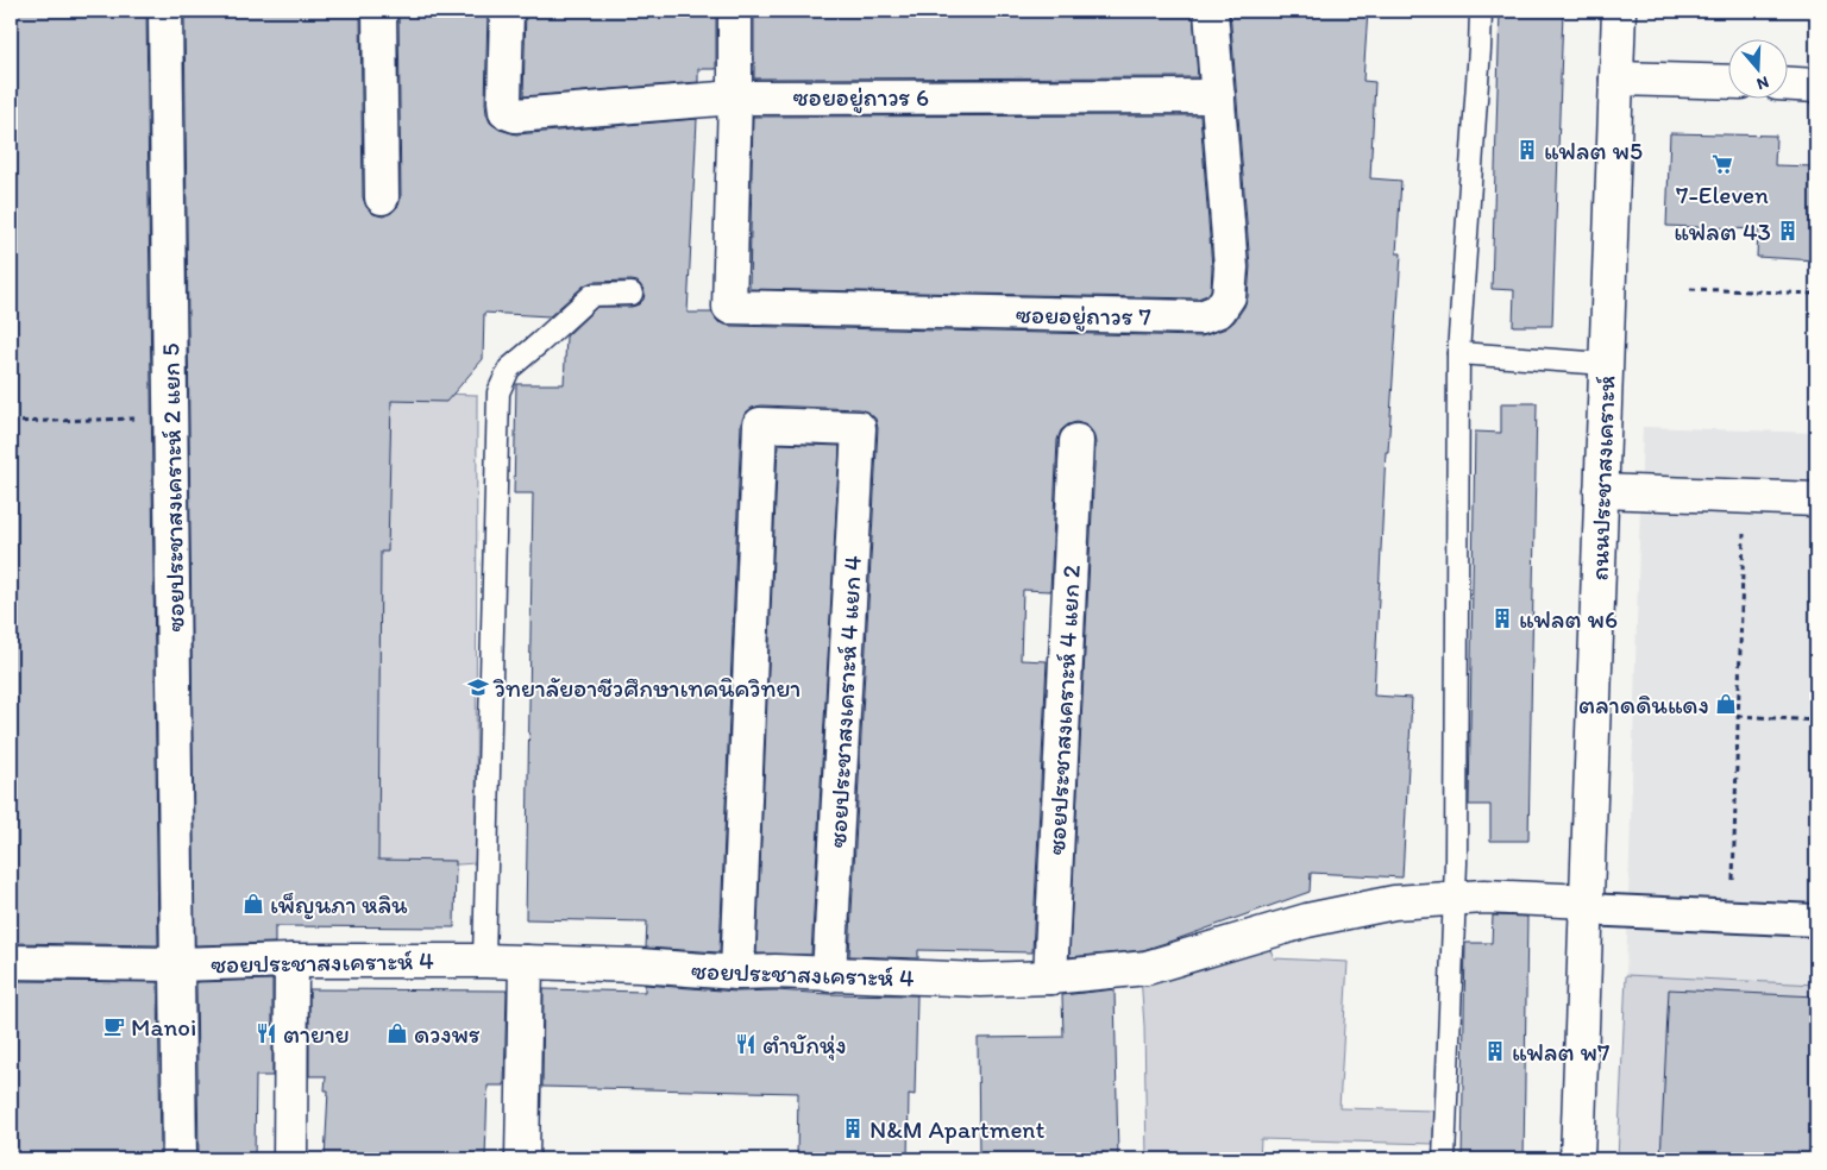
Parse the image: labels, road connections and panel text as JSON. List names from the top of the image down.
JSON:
{
  "streets": {
    "street": [
      "ซอยอยู่ถาวร 6",
      "ซอยอยู่ถาวร 7",
      "ถนนประชาสงเคราะห์",
      "ซอยประชาสงเคราะห์ 2 แยก 5",
      "ซอยประชาสงเคราะห์ 4 แยก 4",
      "ซอยประชาสงเคราะห์ 4 แยก 2",
      "ซอยประชาสงเคราะห์ 4"
    ]
  },
  "crossings": [
    ["ซอยอยู่ถาวร 6", "ซอยอยู่ถาวร 7"],
    ["ถนนประชาสงเคราะห์", "ซอยประชาสงเคราะห์ 4"],
    ["ซอยประชาสงเคราะห์ 2 แยก 5", "ซอยประชาสงเคราะห์ 4"],
    ["ซอยประชาสงเคราะห์ 4 แยก 4", "ซอยประชาสงเคราะห์ 4"],
    ["ซอยประชาสงเคราะห์ 4 แยก 2", "ซอยประชาสงเคราะห์ 4"]
  ],
  "places": {
    "building": [
      "แฟลต พ5",
      "แฟลต 43",
      "แฟลต พ6",
      "แฟลต พ7",
      "N&M Apartment"
    ],
    "supermarket": ["7-Eleven"],
    "school or university": ["วิทยาลัยอาชีวศึกษาเทคนิควิทยา"],
    "shop": ["ตลาดดินแดง", "เพ็ญนภา หลิน", "ดวงพร"],
    "cafe": ["Manoi"],
    "restaurant": ["ตายาย", "ตำบักหุ่ง"]
  },
  "north": "bottom"
}
